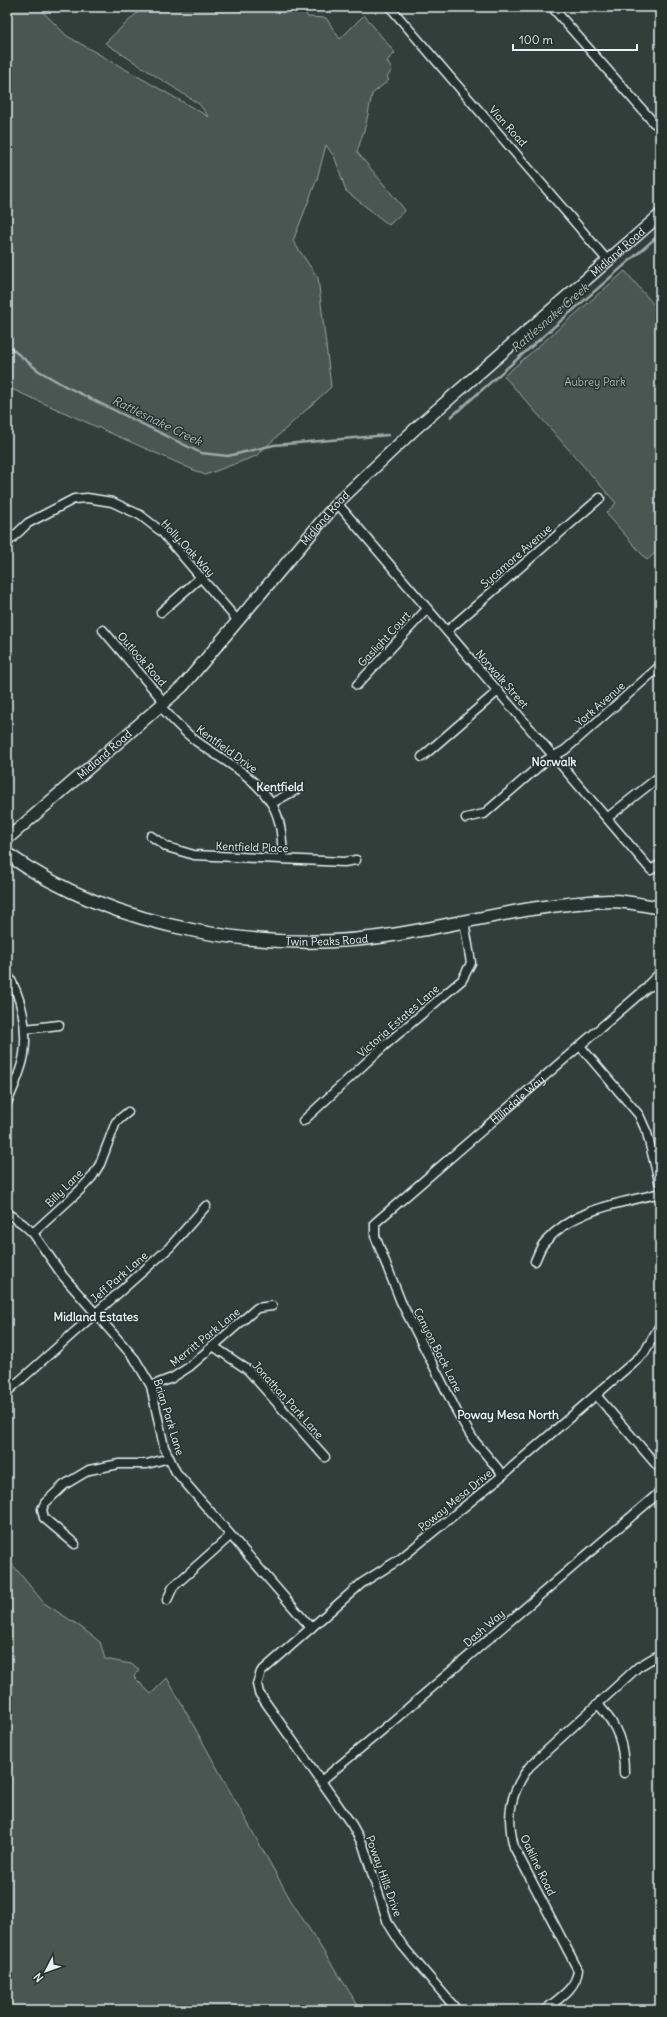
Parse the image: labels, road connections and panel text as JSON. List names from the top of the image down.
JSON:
{
  "streets": {
    "main road": ["Midland Road", "Twin Peaks Road", "Hillndale Way"],
    "street": [
      "Vian Road",
      "Holly Oak Way",
      "Sycamore Avenue",
      "Gaslight Court",
      "Outlook Road",
      "Norwalk Street",
      "York Avenue",
      "Kentfield Drive",
      "Kentfield Place",
      "Victoria Estates Lane",
      "Billy Lane",
      "Jeff Park Lane",
      "Merritt Park Lane",
      "Canyon Back Lane",
      "Jonathan Park Lane",
      "Brian Park Lane",
      "Poway Mesa Drive",
      "Dash Way",
      "Oakline Road",
      "Poway Hills Drive"
    ]
  },
  "crossings": [
    ["Vian Road", "Midland Road"],
    ["Midland Road", "Holly Oak Way"],
    ["Midland Road", "Outlook Road"],
    ["Midland Road", "Norwalk Street"],
    ["Midland Road", "Kentfield Drive"],
    ["Sycamore Avenue", "Norwalk Street"],
    ["Gaslight Court", "Norwalk Street"],
    ["Outlook Road", "Kentfield Drive"],
    ["Norwalk Street", "York Avenue"],
    ["Kentfield Drive", "Kentfield Place"],
    ["Twin Peaks Road", "Victoria Estates Lane"],
    ["Hillndale Way", "Canyon Back Lane"],
    ["Billy Lane", "Brian Park Lane"],
    ["Jeff Park Lane", "Brian Park Lane"],
    ["Merritt Park Lane", "Jonathan Park Lane"],
    ["Merritt Park Lane", "Brian Park Lane"],
    ["Canyon Back Lane", "Poway Mesa Drive"],
    ["Brian Park Lane", "Poway Mesa Drive"],
    ["Poway Mesa Drive", "Poway Hills Drive"],
    ["Dash Way", "Poway Hills Drive"]
  ],
  "districts": [
    "Norwalk",
    "Kentfield",
    "Midland Estates",
    "Poway Mesa North"
  ],
  "water": ["Rattlesnake Creek"],
  "parks": ["Aubrey Park"],
  "scale_bar": "100 m",
  "north": "bottom left"
}
